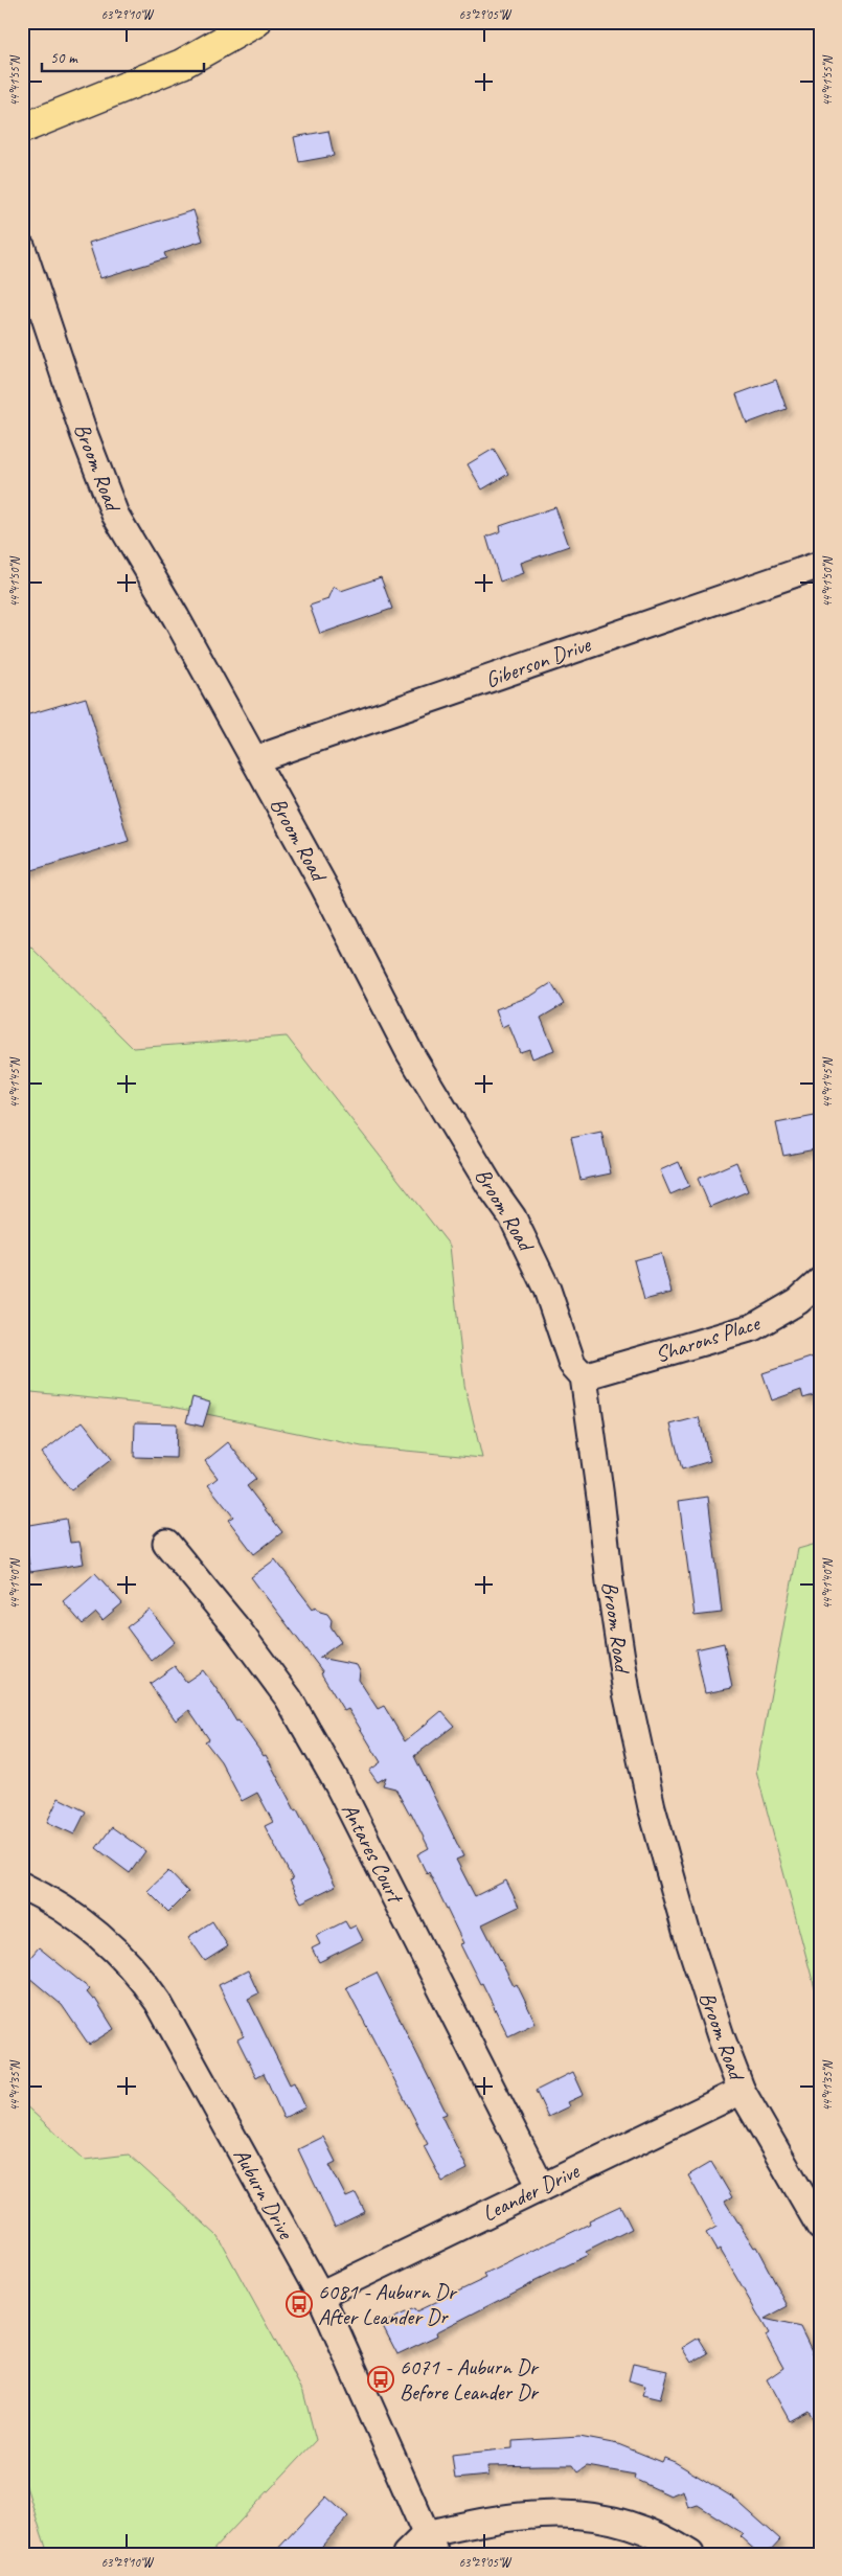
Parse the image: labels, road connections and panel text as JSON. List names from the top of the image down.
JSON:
{
  "streets": {
    "street": [
      "Broom Road",
      "Giberson Drive",
      "Sharons Place",
      "Antares Court",
      "Leander Drive",
      "Auburn Drive"
    ]
  },
  "crossings": [
    ["Broom Road", "Giberson Drive"],
    ["Broom Road", "Sharons Place"],
    ["Broom Road", "Leander Drive"],
    ["Antares Court", "Leander Drive"],
    ["Leander Drive", "Auburn Drive"]
  ],
  "places": {
    "bus stop": ["6081 - Auburn Dr After Leander Dr", "6071 - Auburn Dr Before Leander Dr"]
  },
  "scale_bar": "50 m",
  "coordinates": [
    "63°29'10\"W",
    "63°29'05\"W",
    "44°41'55\"N",
    "44°41'50\"N",
    "44°41'45\"N",
    "44°41'40\"N",
    "44°41'35\"N"
  ]
}
